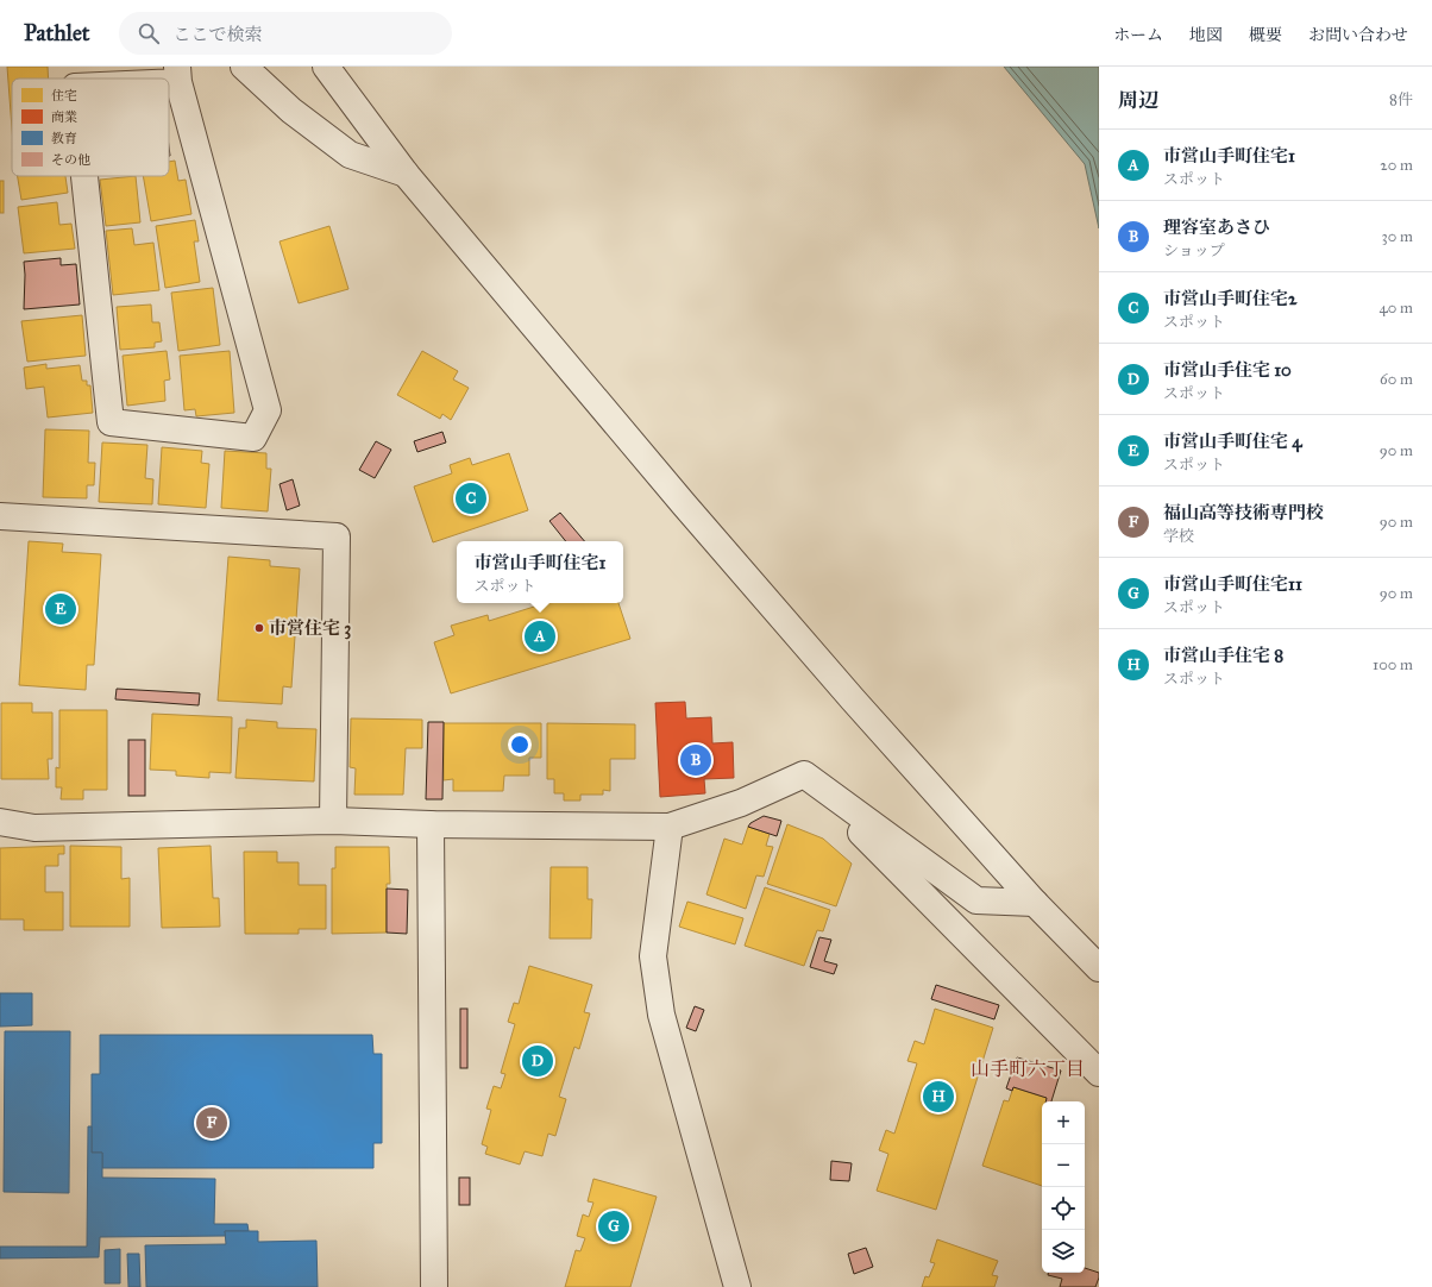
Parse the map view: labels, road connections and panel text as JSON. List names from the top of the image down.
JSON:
{
  "districts": ["山手町六丁目"],
  "places": ["市営住宅 3"],
  "legend": [
    "住宅",
    "商業",
    "教育",
    "その他"
  ],
  "page": {
    "header": "Pathlet",
    "search": "ここで検索",
    "nav": [
      "ホーム",
      "地図",
      "概要",
      "お問い合わせ"
    ],
    "heading": ["周辺", "8件"],
    "list": [
      {
        "mark": "A",
        "name": "市営山手町住宅1",
        "note": "スポット",
        "value": "20 m"
      },
      {
        "mark": "B",
        "name": "理容室あさひ",
        "note": "ショップ",
        "value": "30 m"
      },
      {
        "mark": "C",
        "name": "市営山手町住宅2",
        "note": "スポット",
        "value": "40 m"
      },
      {
        "mark": "D",
        "name": "市営山手住宅 10",
        "note": "スポット",
        "value": "60 m"
      },
      {
        "mark": "E",
        "name": "市営山手町住宅 4",
        "note": "スポット",
        "value": "90 m"
      },
      {
        "mark": "F",
        "name": "福山高等技術専門校",
        "note": "学校",
        "value": "90 m"
      },
      {
        "mark": "G",
        "name": "市営山手町住宅11",
        "note": "スポット",
        "value": "90 m"
      },
      {
        "mark": "H",
        "name": "市営山手住宅 8",
        "note": "スポット",
        "value": "100 m"
      }
    ],
    "pins": [
      "C",
      "E",
      "A",
      "B",
      "D",
      "H",
      "F",
      "G"
    ],
    "popup": ["市営山手町住宅1", "スポット"],
    "map_buttons": ["+", "−"]
  }
}
